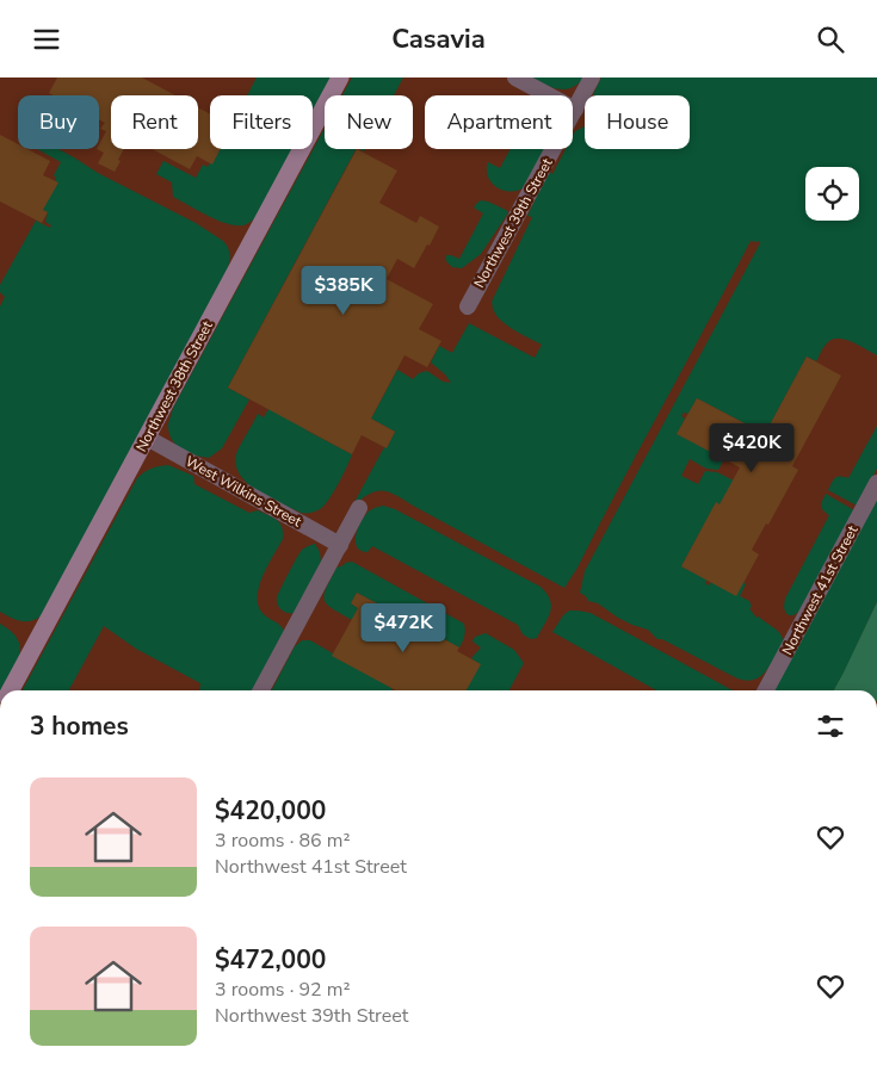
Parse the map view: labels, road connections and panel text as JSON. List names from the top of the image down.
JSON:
{
  "streets": {
    "main road": ["Northwest 38th Street"],
    "street": ["Northwest 39th Street", "West Wilkins Street", "Northwest 41st Street"]
  },
  "crossings": [
    ["Northwest 38th Street", "West Wilkins Street"]
  ],
  "page": {
    "header": "Casavia",
    "chip": [
      "Buy",
      "Rent",
      "Filters",
      "New",
      "Apartment",
      "House"
    ],
    "price": ["$385K", "$420K", "$472K"],
    "heading": "3 homes",
    "list": [
      {
        "name": "$420,000",
        "note": "3 rooms · 86 m² · Northwest 41st Street"
      },
      {
        "name": "$472,000",
        "note": "3 rooms · 92 m² · Northwest 39th Street"
      }
    ]
  }
}
